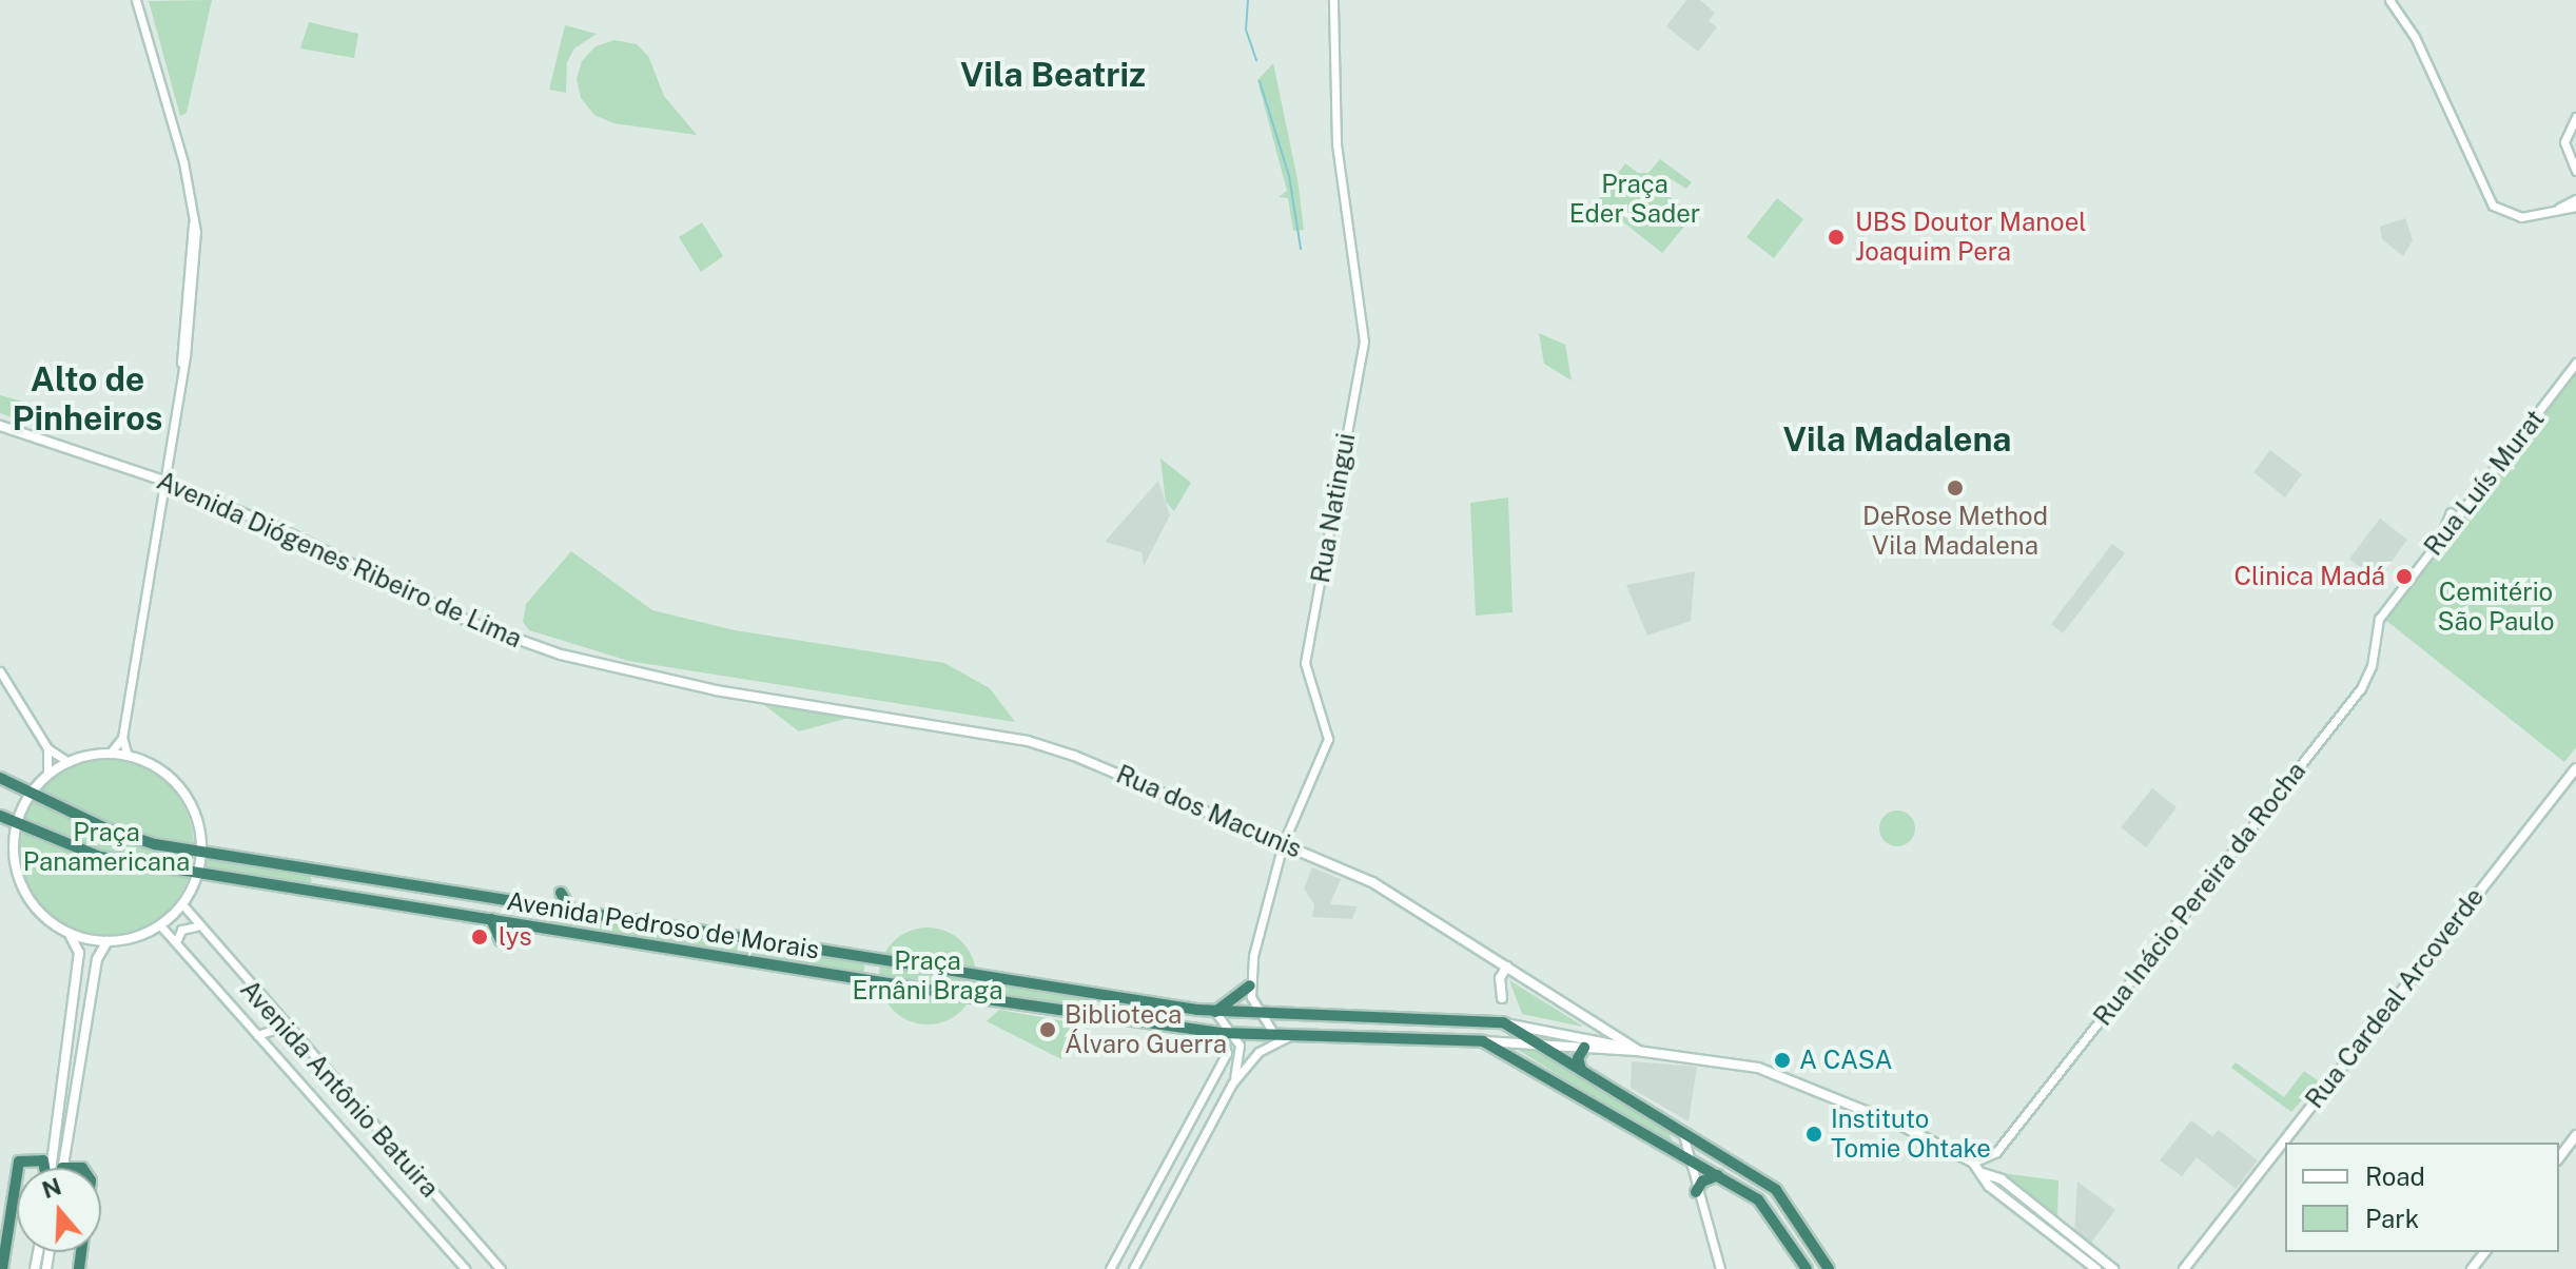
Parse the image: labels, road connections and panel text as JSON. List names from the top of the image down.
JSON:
{
  "streets": {
    "highway": ["Avenida Pedroso de Morais"],
    "main road": ["Avenida Diógenes Ribeiro de Lima", "Rua dos Macunis", "Rua Cardeal Arcoverde"],
    "street": [
      "Rua Luís Murat",
      "Rua Natingui",
      "Rua Inácio Pereira da Rocha",
      "Avenida Antônio Batuira"
    ]
  },
  "crossings": [
    ["Rua Luís Murat", "Rua Inácio Pereira da Rocha"],
    ["Rua Natingui", "Rua dos Macunis"],
    ["Avenida Diógenes Ribeiro de Lima", "Rua dos Macunis"]
  ],
  "districts": ["Vila Beatriz", "Alto de Pinheiros", "Vila Madalena"],
  "parks": [
    "Praça Eder Sader",
    "Cemitério São Paulo",
    "Praça Panamericana",
    "Praça Ernâni Braga"
  ],
  "places": [
    "UBS Doutor Manoel Joaquim Pera",
    "DeRose Method Vila Madalena",
    "Clinica Madá",
    "lys",
    "Biblioteca Álvaro Guerra",
    "A CASA",
    "Instituto Tomie Ohtake"
  ],
  "legend": ["Road", "Park"],
  "north": "top"
}
